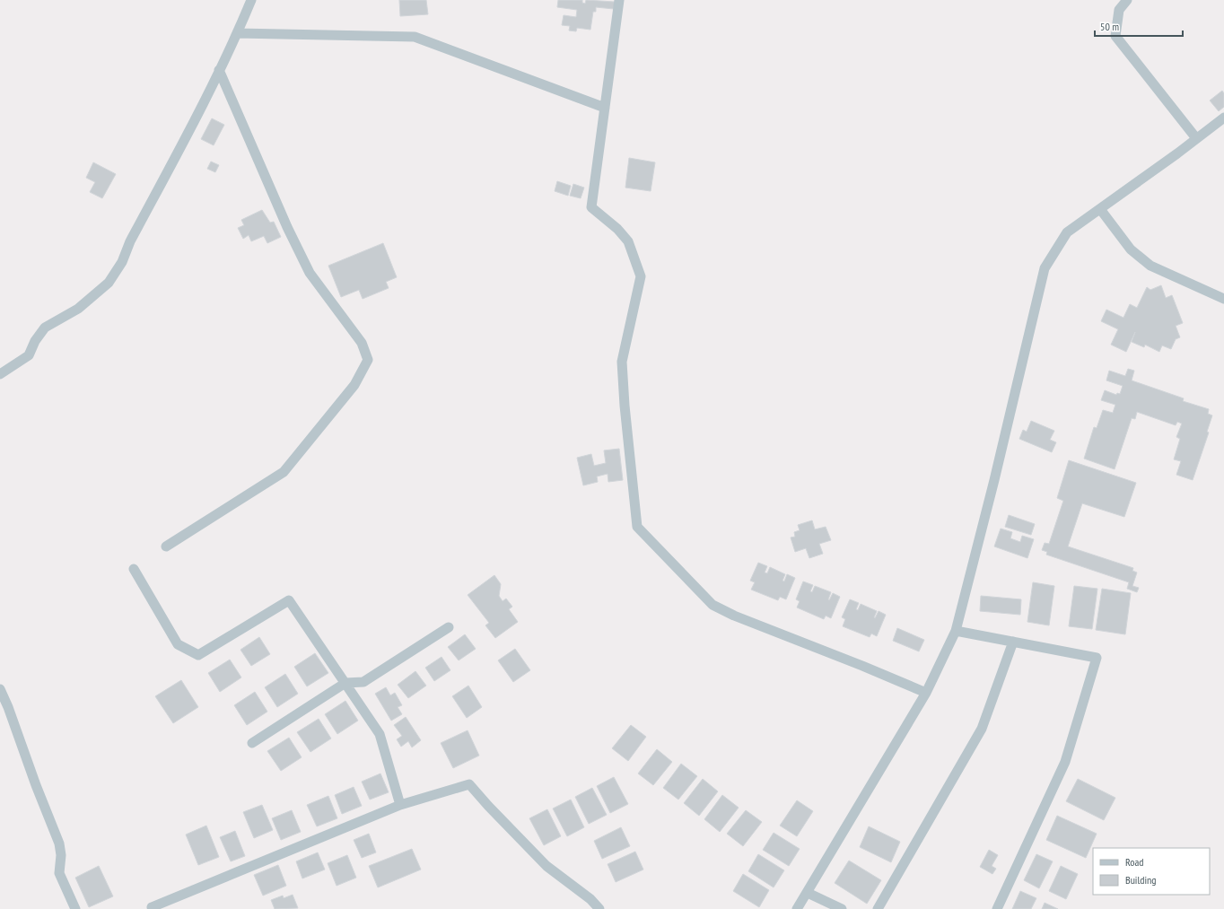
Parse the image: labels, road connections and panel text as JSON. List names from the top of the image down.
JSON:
{
  "legend": ["Road", "Building"],
  "scale_bar": "50 m"
}
